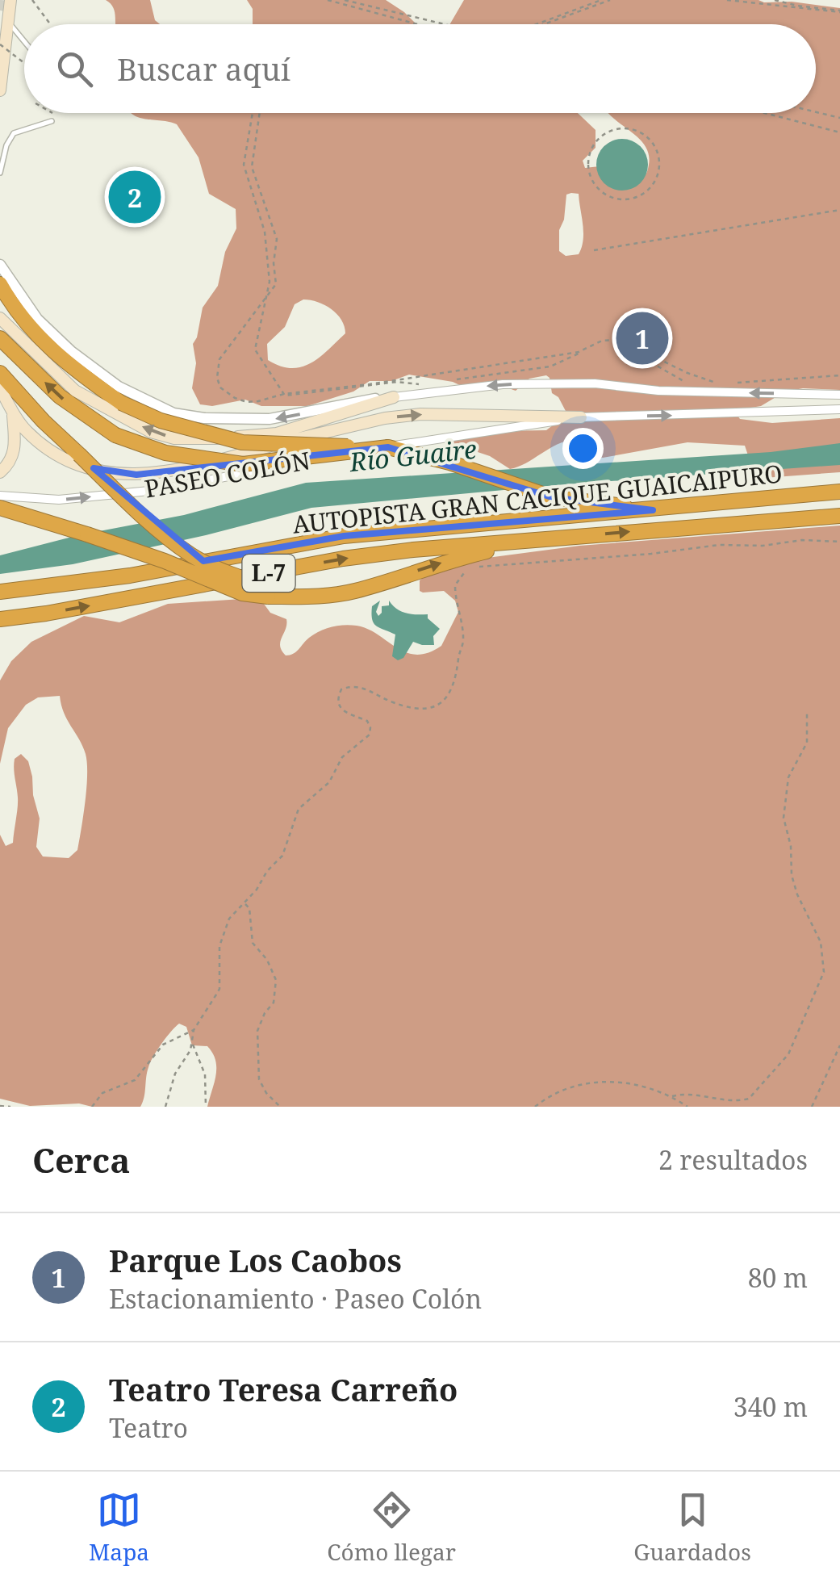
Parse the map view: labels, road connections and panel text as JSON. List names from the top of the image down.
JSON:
{
  "streets": {
    "highway": ["AUTOPISTA GRAN CACIQUE GUAICAIPURO", "L-7"],
    "street": ["PASEO COLÓN"]
  },
  "water": ["Río Guaire"],
  "page": {
    "search": "Buscar aquí",
    "pins": ["2", "1"],
    "heading": ["Cerca", "2 resultados"],
    "list": [
      {
        "mark": "1",
        "name": "Parque Los Caobos",
        "note": "Estacionamiento · Paseo Colón",
        "value": "80 m"
      },
      {
        "mark": "2",
        "name": "Teatro Teresa Carreño",
        "note": "Teatro",
        "value": "340 m"
      }
    ],
    "nav": ["Mapa", "Cómo llegar", "Guardados"]
  }
}
